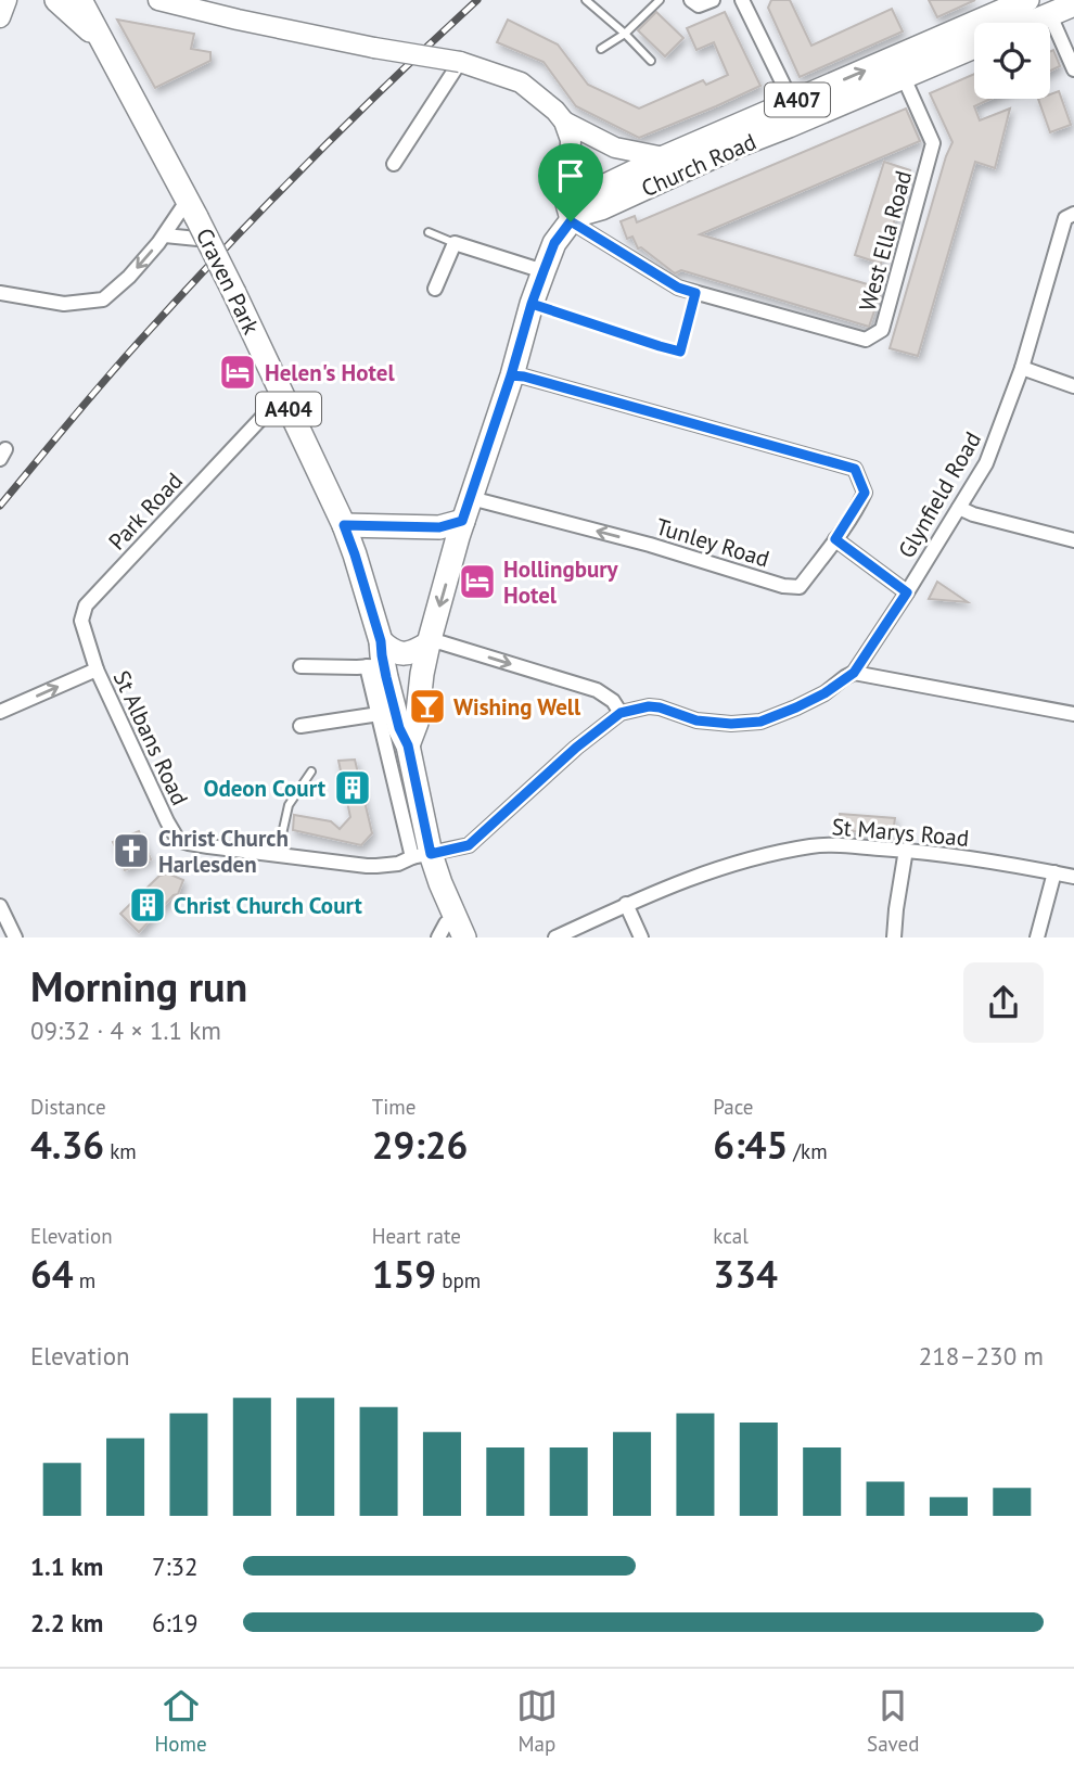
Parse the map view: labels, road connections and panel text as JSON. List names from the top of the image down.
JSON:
{
  "streets": {
    "main road": [
      "A407",
      "Church Road",
      "Craven Park",
      "A404"
    ],
    "street": [
      "West Ella Road",
      "Glynfield Road",
      "Park Road",
      "Tunley Road",
      "St Albans Road",
      "St Marys Road"
    ]
  },
  "crossings": [
    ["A407", "Church Road"],
    ["A407", "West Ella Road"],
    ["A407", "A404"],
    ["A407", "Tunley Road"],
    ["Church Road", "West Ella Road"],
    ["Craven Park", "A404"],
    ["Craven Park", "Park Road"],
    ["A404", "St Albans Road"],
    ["Park Road", "St Albans Road"]
  ],
  "one_way": ["Tunley Road"],
  "places": {
    "hotel": ["Helen's Hotel", "Hollingbury Hotel"],
    "bar": ["Wishing Well"],
    "building": ["Odeon Court", "Christ Church Court"],
    "church": ["Christ Church Harlesden"]
  },
  "page": {
    "heading": ["Morning run", "09:32 · 4 × 1.1 km"],
    "stats": [
      ["Distance", "4.36 km"],
      ["Time", "29:26"],
      ["Pace", "6:45 /km"],
      ["Elevation", "64 m"],
      ["Heart rate", "159 bpm"],
      ["kcal", "334"]
    ],
    "chart": ["Elevation", "218–230 m"],
    "list": [
      {
        "name": "1.1 km",
        "note": "7:32"
      },
      {
        "name": "2.2 km",
        "note": "6:19"
      }
    ],
    "tabs": ["Home", "Map", "Saved"]
  }
}
